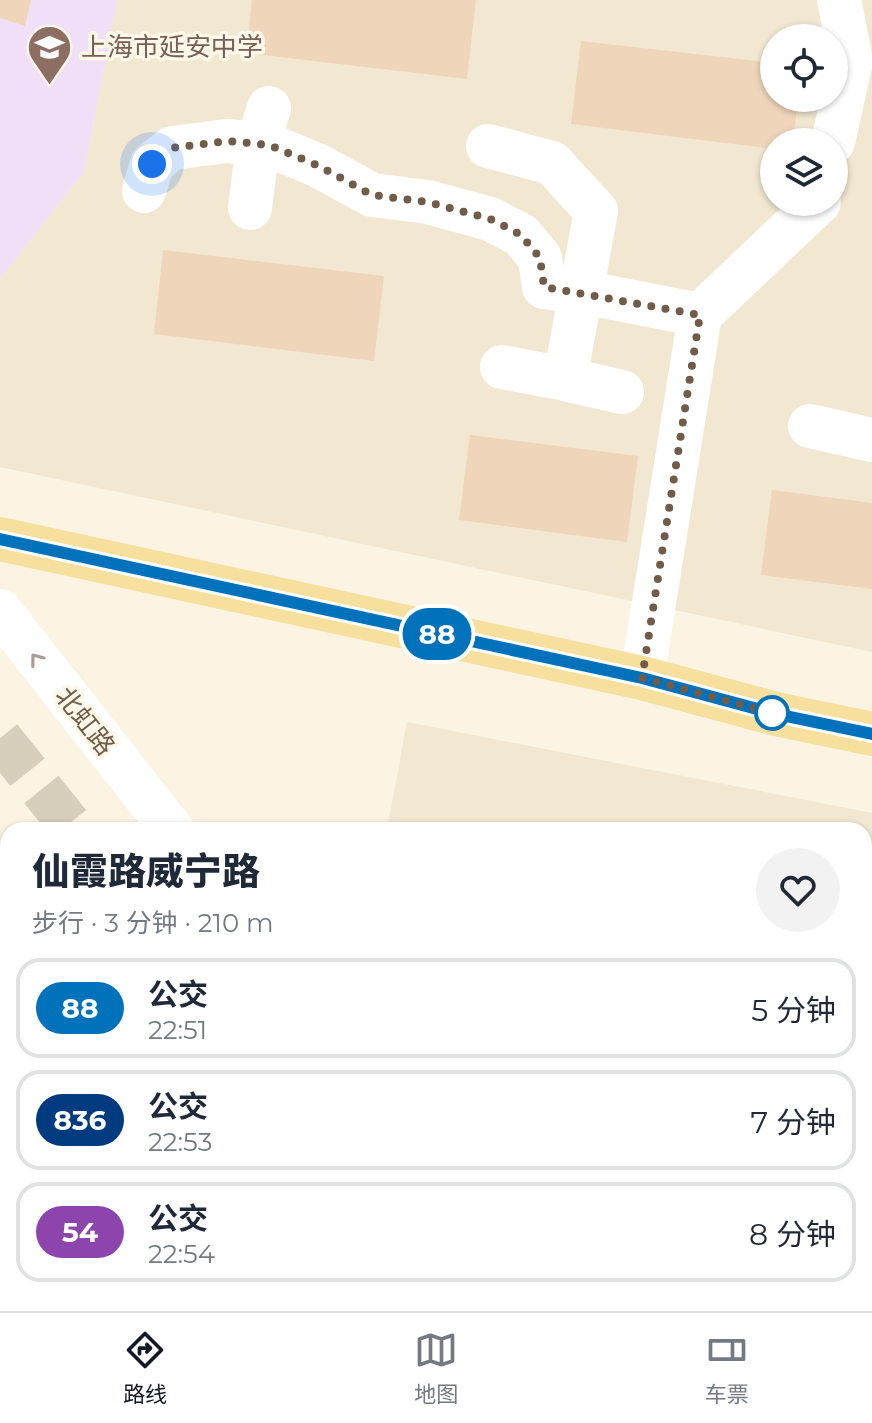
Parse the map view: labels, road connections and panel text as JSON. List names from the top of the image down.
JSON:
{
  "streets": {
    "street": ["北虹路"]
  },
  "one_way": ["北虹路"],
  "places": {
    "school or university": ["上海市延安中学"]
  },
  "lines": ["bus line 88"],
  "page": {
    "on_map": "88",
    "heading": ["仙霞路威宁路", "步行 · 3 分钟 · 210 m"],
    "list": [
      {
        "mark": "88",
        "name": "公交",
        "note": "22:51",
        "value": "5 分钟"
      },
      {
        "mark": "836",
        "name": "公交",
        "note": "22:53",
        "value": "7 分钟"
      },
      {
        "mark": "54",
        "name": "公交",
        "note": "22:54",
        "value": "8 分钟"
      }
    ],
    "tabs": ["路线", "地图", "车票"]
  }
}
